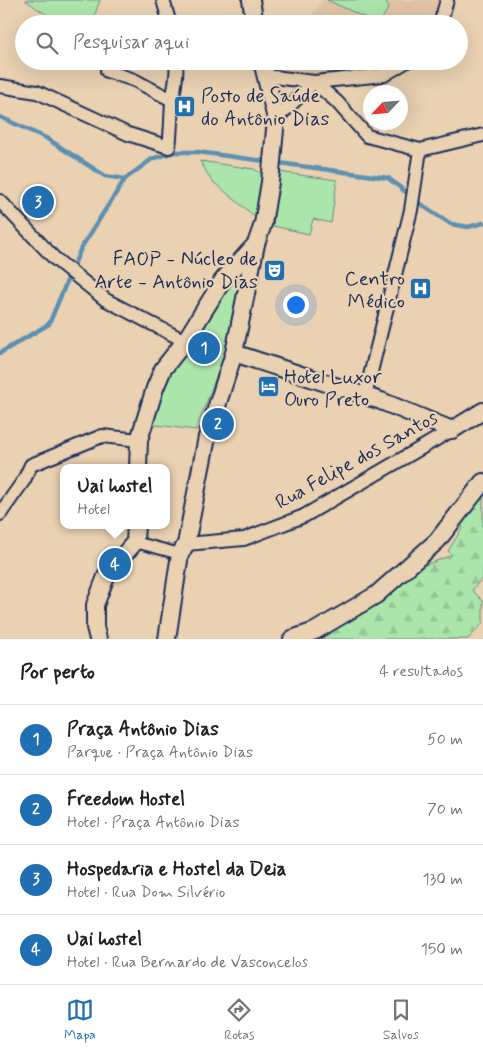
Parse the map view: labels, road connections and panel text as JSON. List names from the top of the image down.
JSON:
{
  "streets": {
    "street": ["Rua Felipe dos Santos"]
  },
  "places": {
    "hospital": ["Posto de Saúde do Antônio Dias", "Centro Médico"],
    "theatre": ["FAOP - Núcleo de Arte - Antônio Dias"],
    "hotel": ["Hotel Luxor Ouro Preto"]
  },
  "north": "bottom left",
  "page": {
    "search": "Pesquisar aqui",
    "pins": [
      "3",
      "1",
      "2",
      "4"
    ],
    "popup": ["Uai hostel", "Hotel"],
    "heading": ["Por perto", "4 resultados"],
    "list": [
      {
        "mark": "1",
        "name": "Praça Antônio Dias",
        "note": "Parque · Praça Antônio Dias",
        "value": "50 m"
      },
      {
        "mark": "2",
        "name": "Freedom Hostel",
        "note": "Hotel · Praça Antônio Dias",
        "value": "70 m"
      },
      {
        "mark": "3",
        "name": "Hospedaria e Hostel da Deia",
        "note": "Hotel · Rua Dom Silvério",
        "value": "130 m"
      },
      {
        "mark": "4",
        "name": "Uai hostel",
        "note": "Hotel · Rua Bernardo de Vasconcelos",
        "value": "150 m"
      }
    ],
    "nav": ["Mapa", "Rotas", "Salvos"]
  }
}
